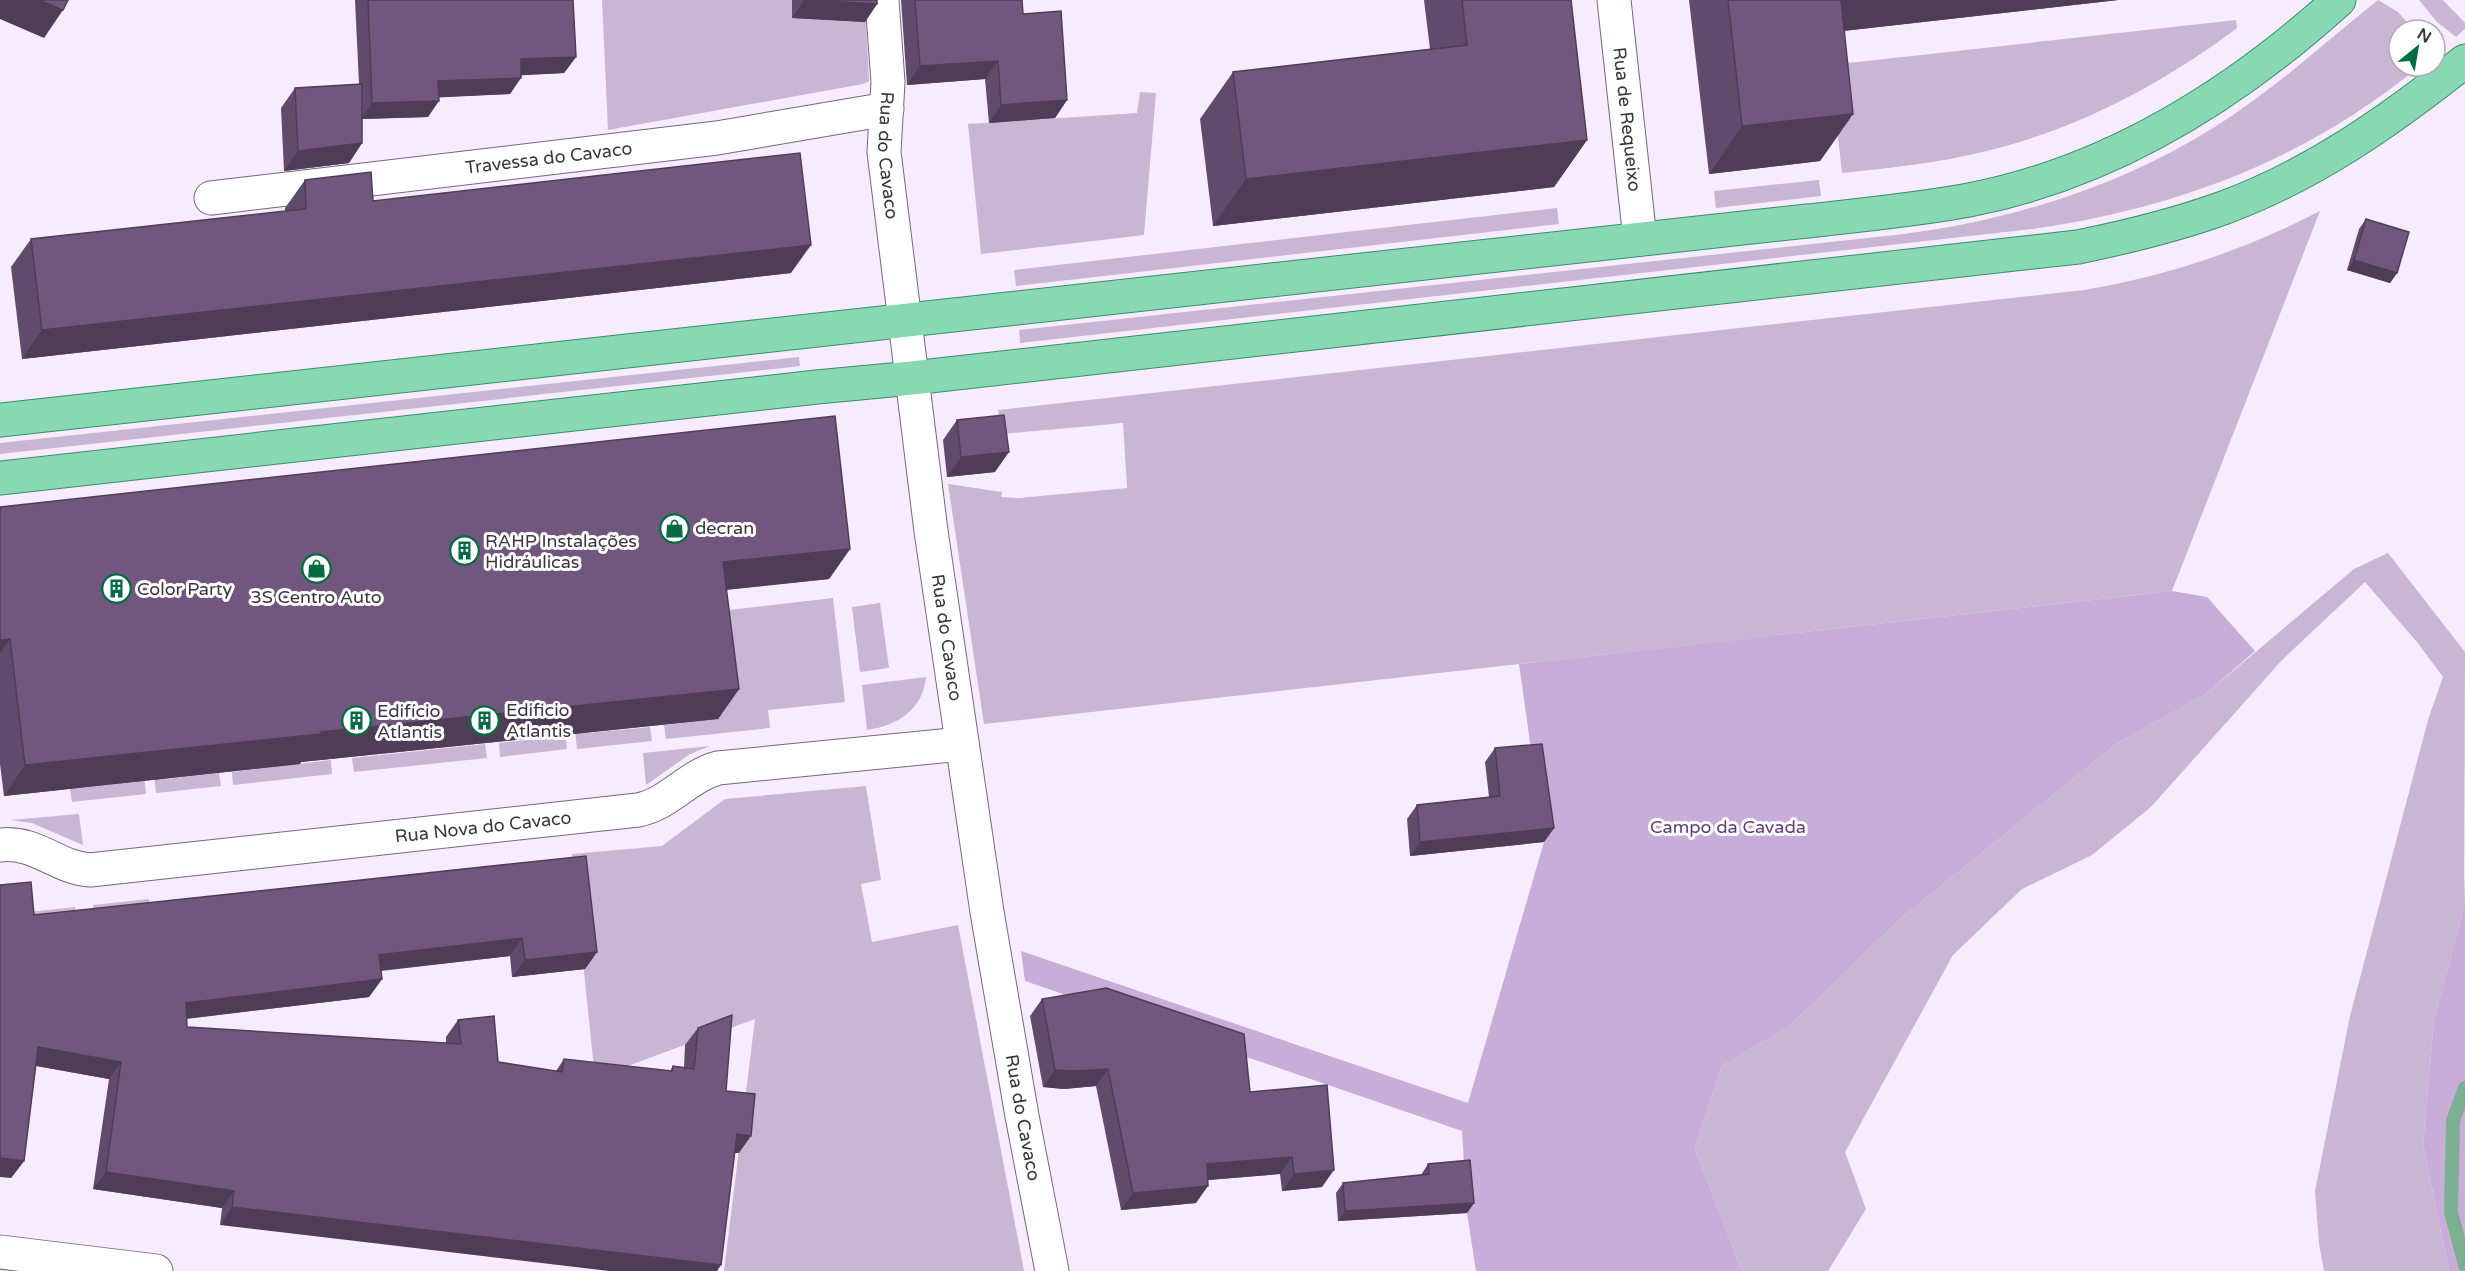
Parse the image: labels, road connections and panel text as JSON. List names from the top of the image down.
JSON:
{
  "streets": {
    "street": [
      "Rua de Requeixo",
      "Rua do Cavaco",
      "Travessa do Cavaco",
      "Rua Nova do Cavaco"
    ]
  },
  "crossings": [
    ["Rua do Cavaco", "Travessa do Cavaco"],
    ["Rua do Cavaco", "Rua Nova do Cavaco"]
  ],
  "parks": ["Campo da Cavada"],
  "places": {
    "shop": ["decran", "3S Centro Auto"],
    "building": [
      "RAHP Instalações Hidráulicas",
      "Color Party",
      "Edificio Atlantis",
      "Edifício Atlantis"
    ]
  },
  "north": "top right"
}
